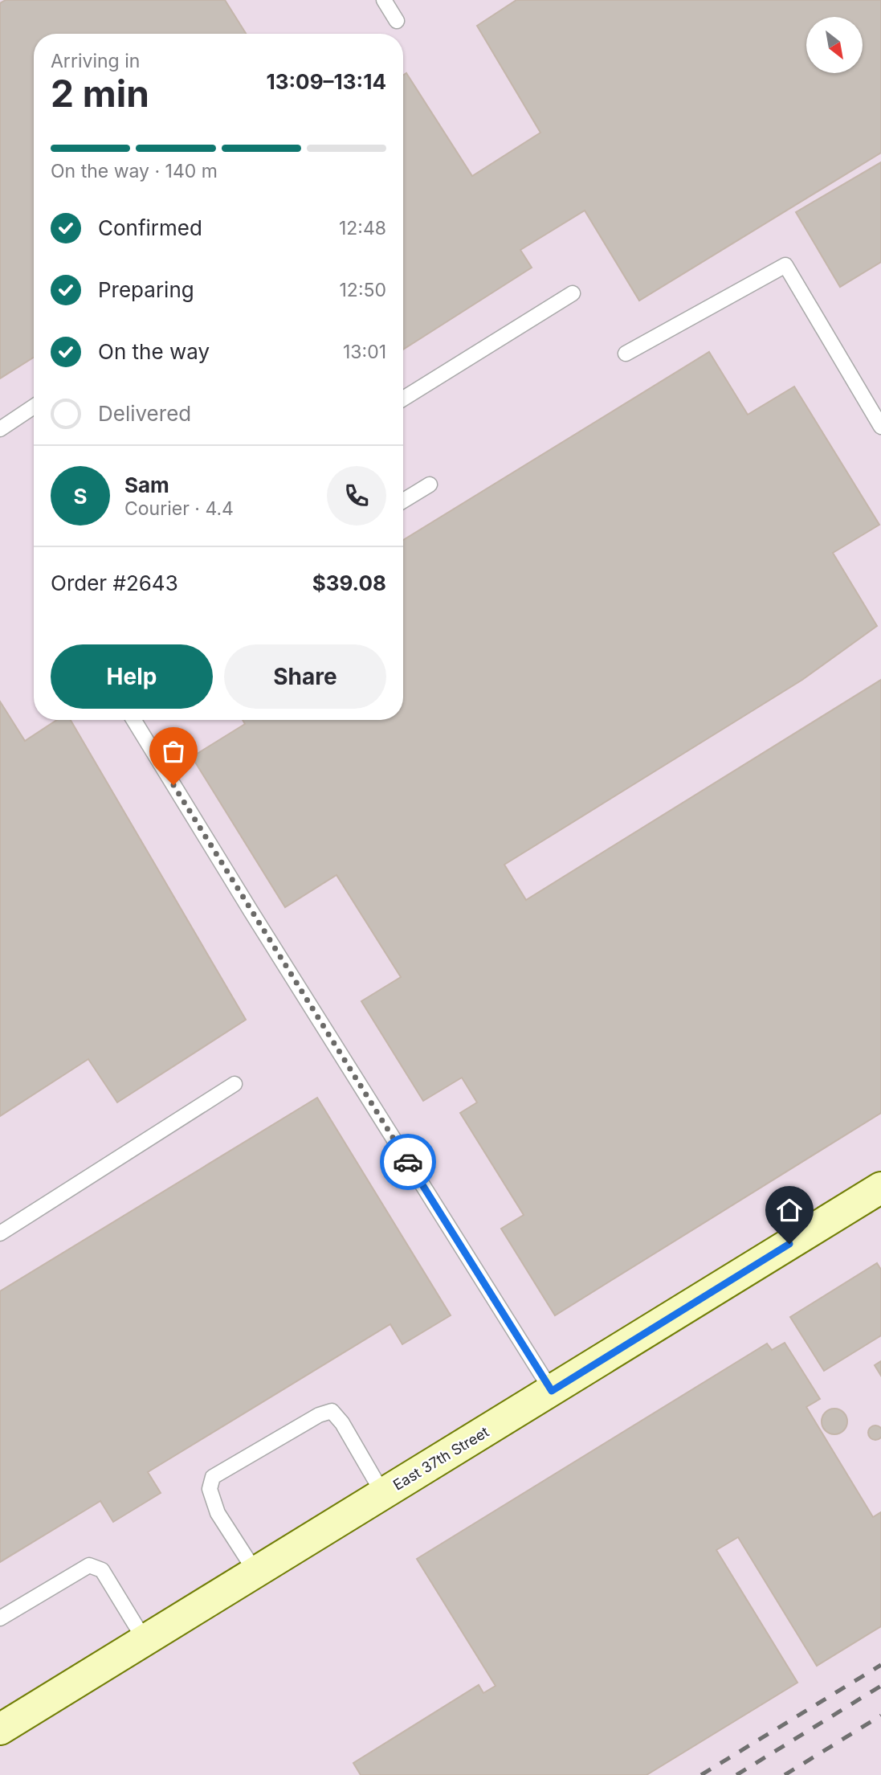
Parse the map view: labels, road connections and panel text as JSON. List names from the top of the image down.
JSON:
{
  "streets": {
    "main road": ["East 37th Street"]
  },
  "north": "bottom right",
  "page": {
    "heading": ["2 min", "Arriving in", "13:09–13:14"],
    "panel": [
      "Sam",
      "Courier · 4.4",
      "Order #2643",
      "$39.08"
    ],
    "bar": "On the way · 140 m",
    "list": [
      ["Confirmed", "12:48"],
      ["Preparing", "12:50"],
      ["On the way", "13:01"],
      "Delivered"
    ],
    "round": "S",
    "buttons": ["Help", "Share"]
  }
}
